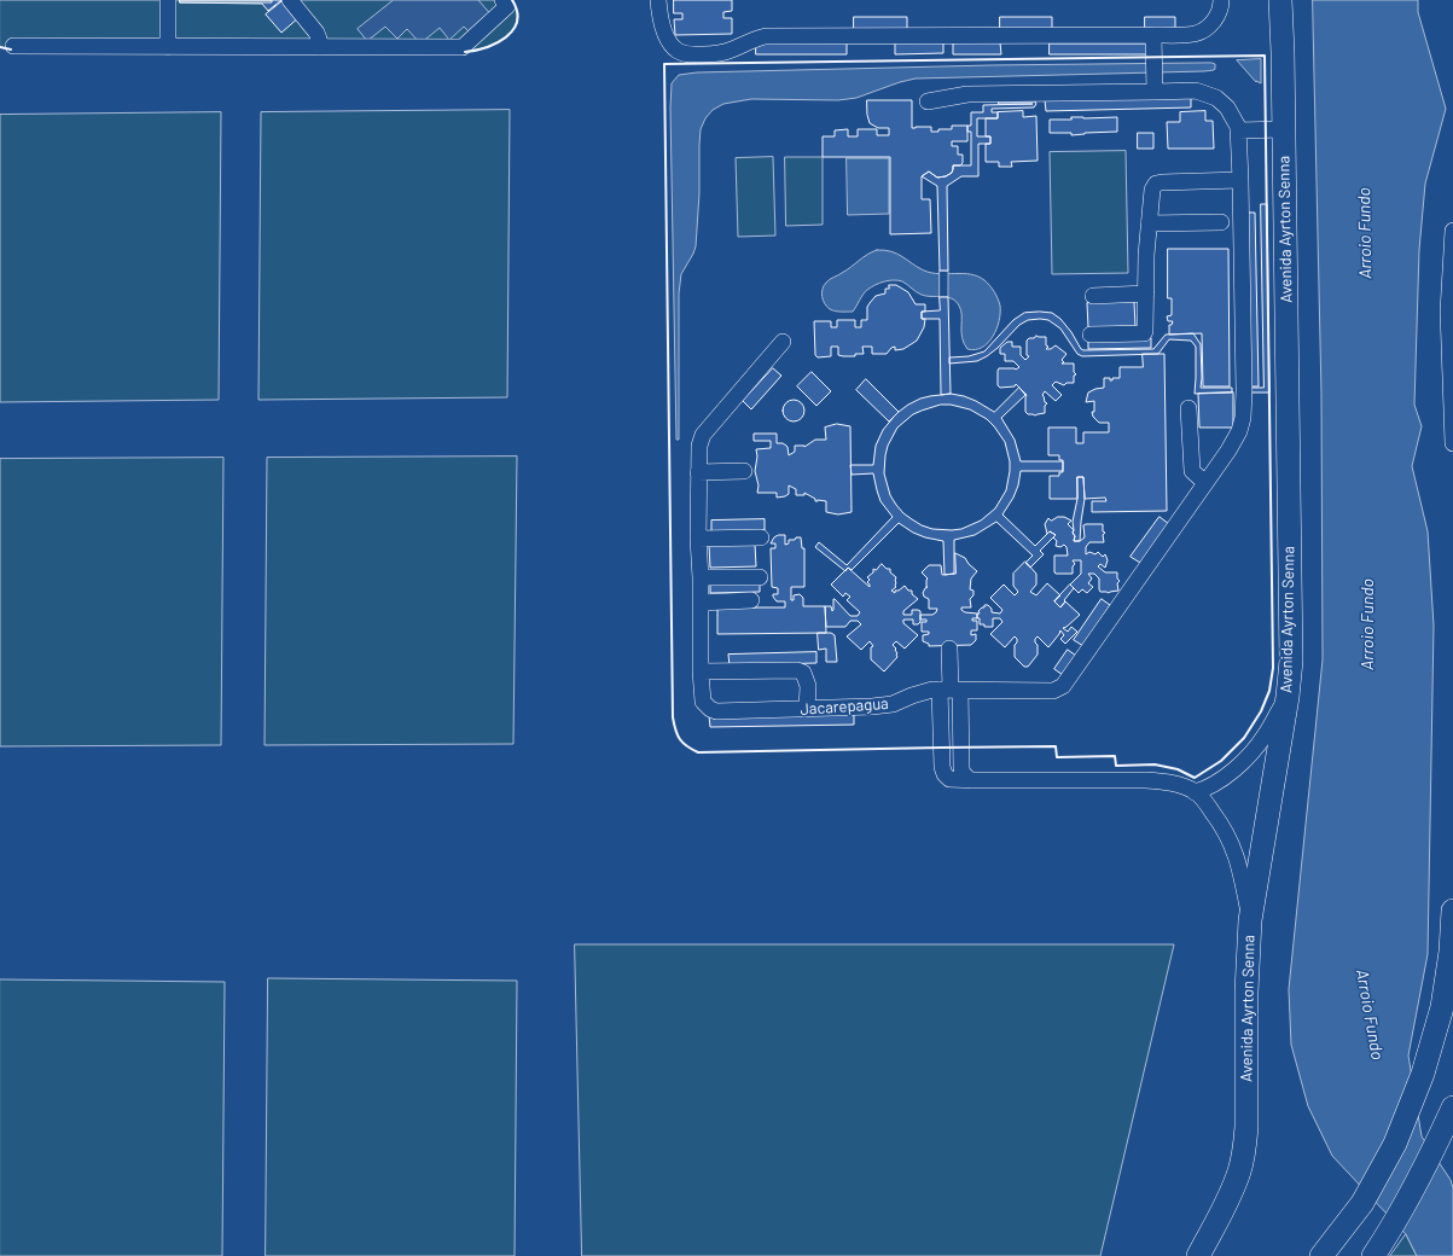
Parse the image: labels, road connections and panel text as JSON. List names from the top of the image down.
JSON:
{
  "streets": {
    "highway": ["Avenida Ayrton Senna"],
    "lane": ["Jacarepagua"]
  },
  "water": ["Arroio Fundo"]
}
